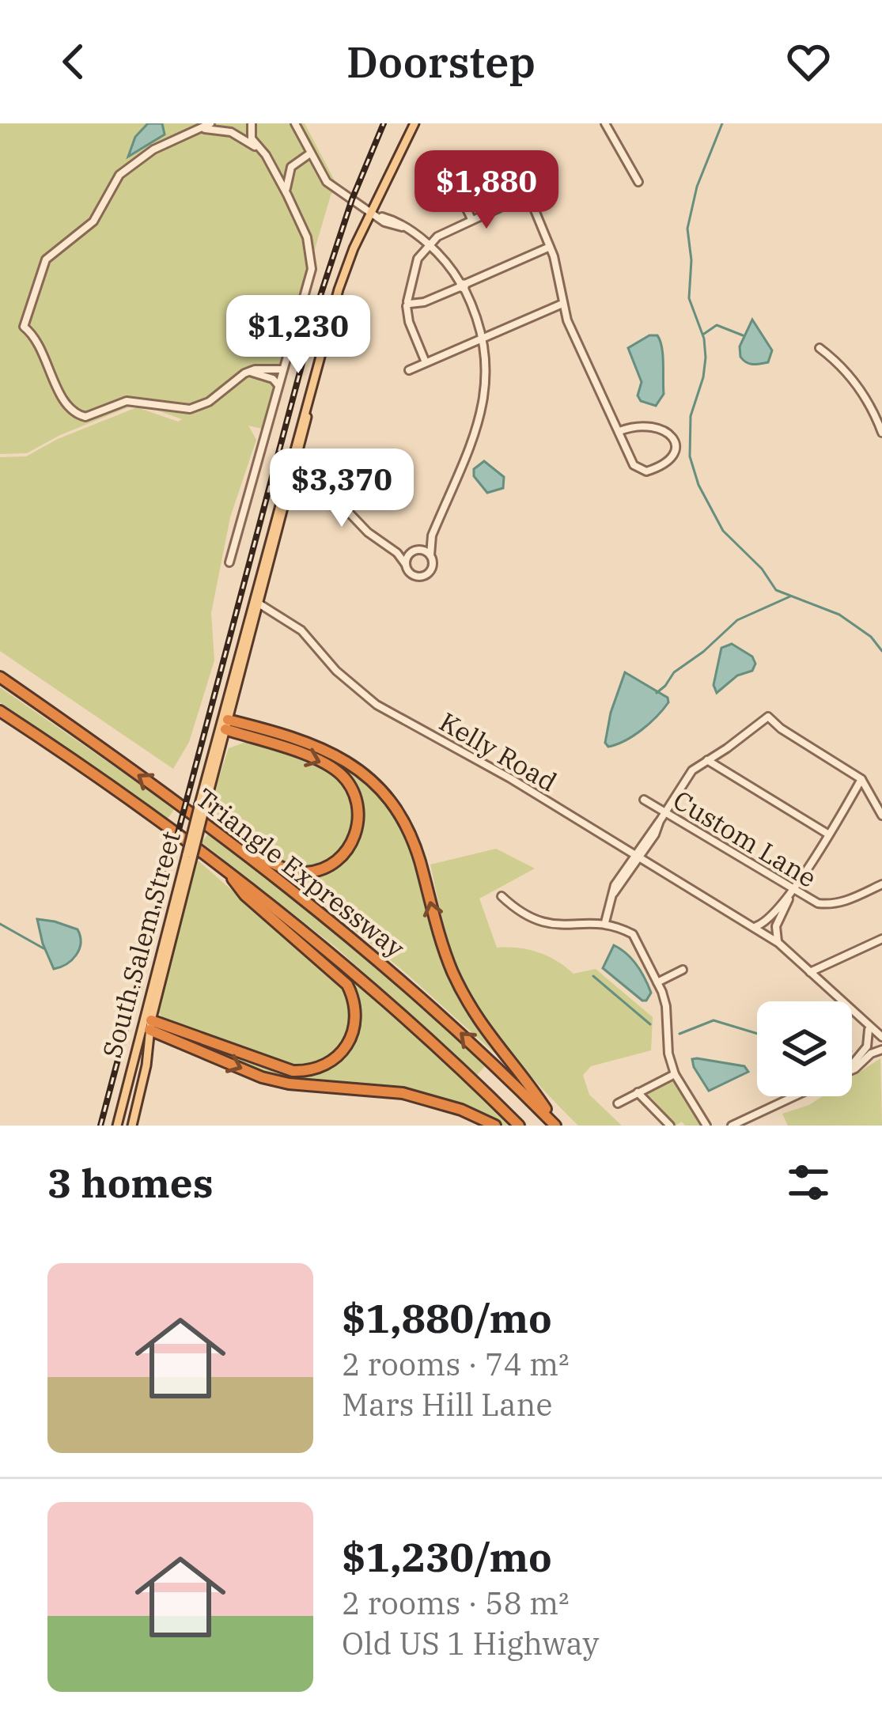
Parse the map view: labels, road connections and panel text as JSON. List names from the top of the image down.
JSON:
{
  "streets": {
    "highway": ["Triangle Expressway"],
    "main road": ["South Salem Street"],
    "street": ["Kelly Road", "Custom Lane"]
  },
  "crossings": [
    ["Kelly Road", "South Salem Street"]
  ],
  "page": {
    "header": "Doorstep",
    "price": ["$1,880", "$1,230", "$3,370"],
    "heading": "3 homes",
    "list": [
      {
        "name": "$1,880/mo",
        "note": "2 rooms · 74 m² · Mars Hill Lane"
      },
      {
        "name": "$1,230/mo",
        "note": "2 rooms · 58 m² · Old US 1 Highway"
      }
    ]
  }
}
